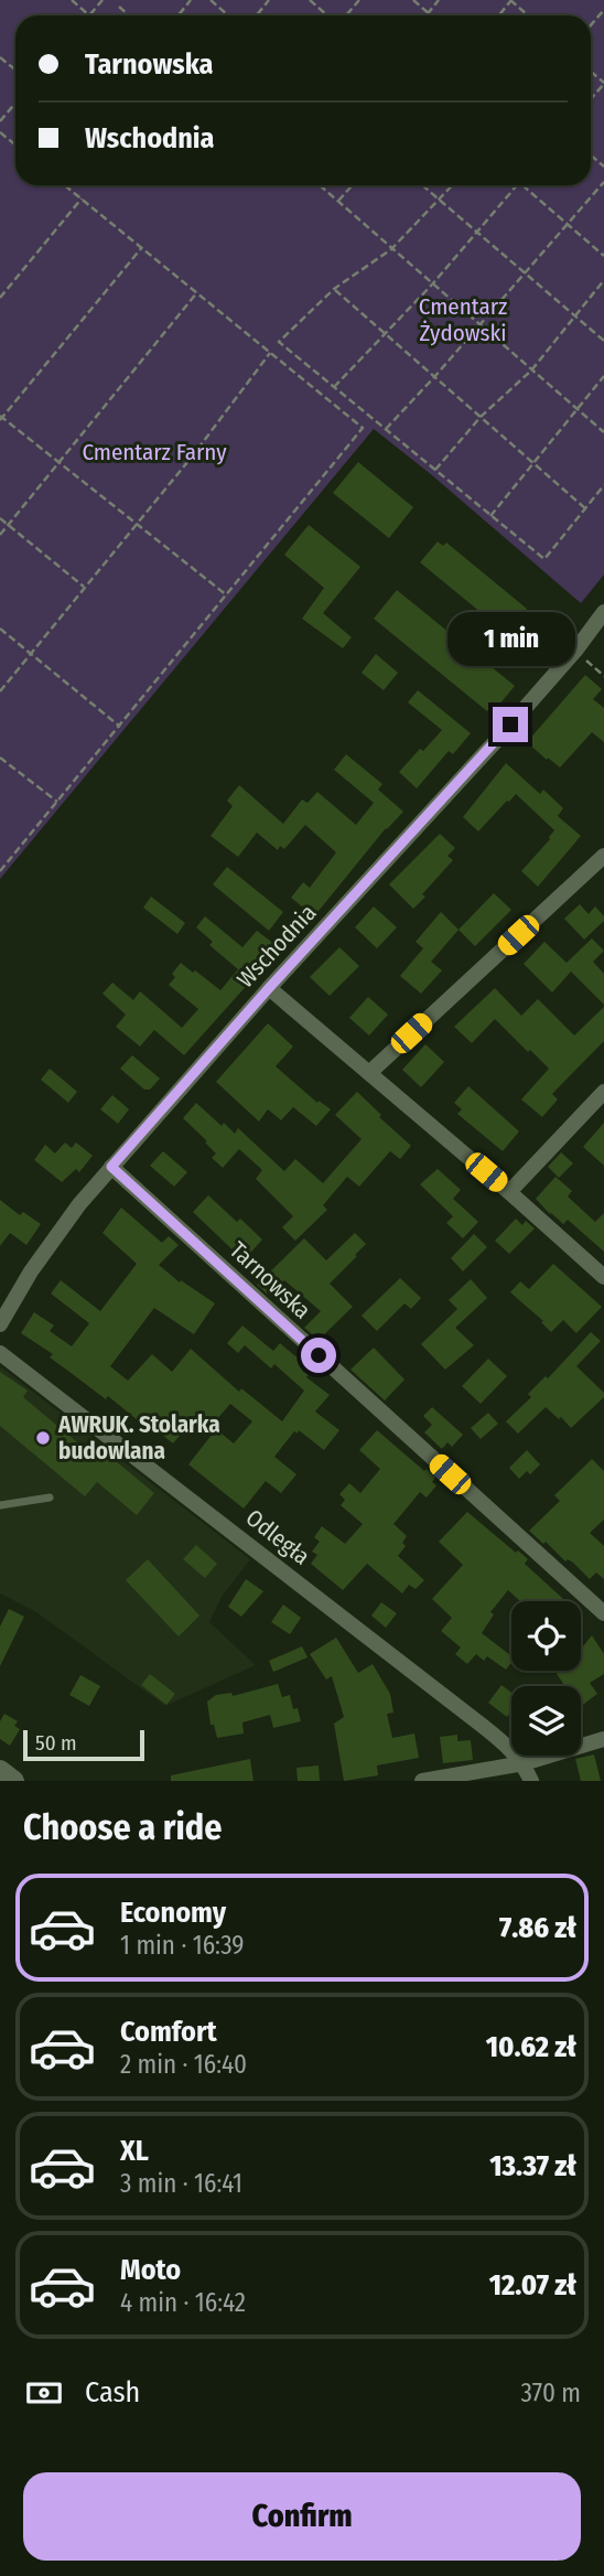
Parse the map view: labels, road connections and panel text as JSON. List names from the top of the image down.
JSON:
{
  "streets": {
    "street": ["Wschodnia", "Tarnowska", "Odległa"]
  },
  "crossings": [
    ["Wschodnia", "Tarnowska"]
  ],
  "parks": ["Cmentarz Żydowski", "Cmentarz Farny"],
  "places": ["AWRUK. Stolarka budowlana"],
  "scale_bar": "50 m",
  "page": {
    "banner": ["Tarnowska", "Wschodnia"],
    "bubble": "1 min",
    "scale": "50 m",
    "heading": "Choose a ride",
    "list": [
      {
        "name": "Economy",
        "note": "1 min · 16:39",
        "value": "7.86 zł"
      },
      {
        "name": "Comfort",
        "note": "2 min · 16:40",
        "value": "10.62 zł"
      },
      {
        "name": "XL",
        "note": "3 min · 16:41",
        "value": "13.37 zł"
      },
      {
        "name": "Moto",
        "note": "4 min · 16:42",
        "value": "12.07 zł"
      }
    ],
    "pay": ["Cash", "370 m"],
    "buttons": "Confirm"
  }
}
